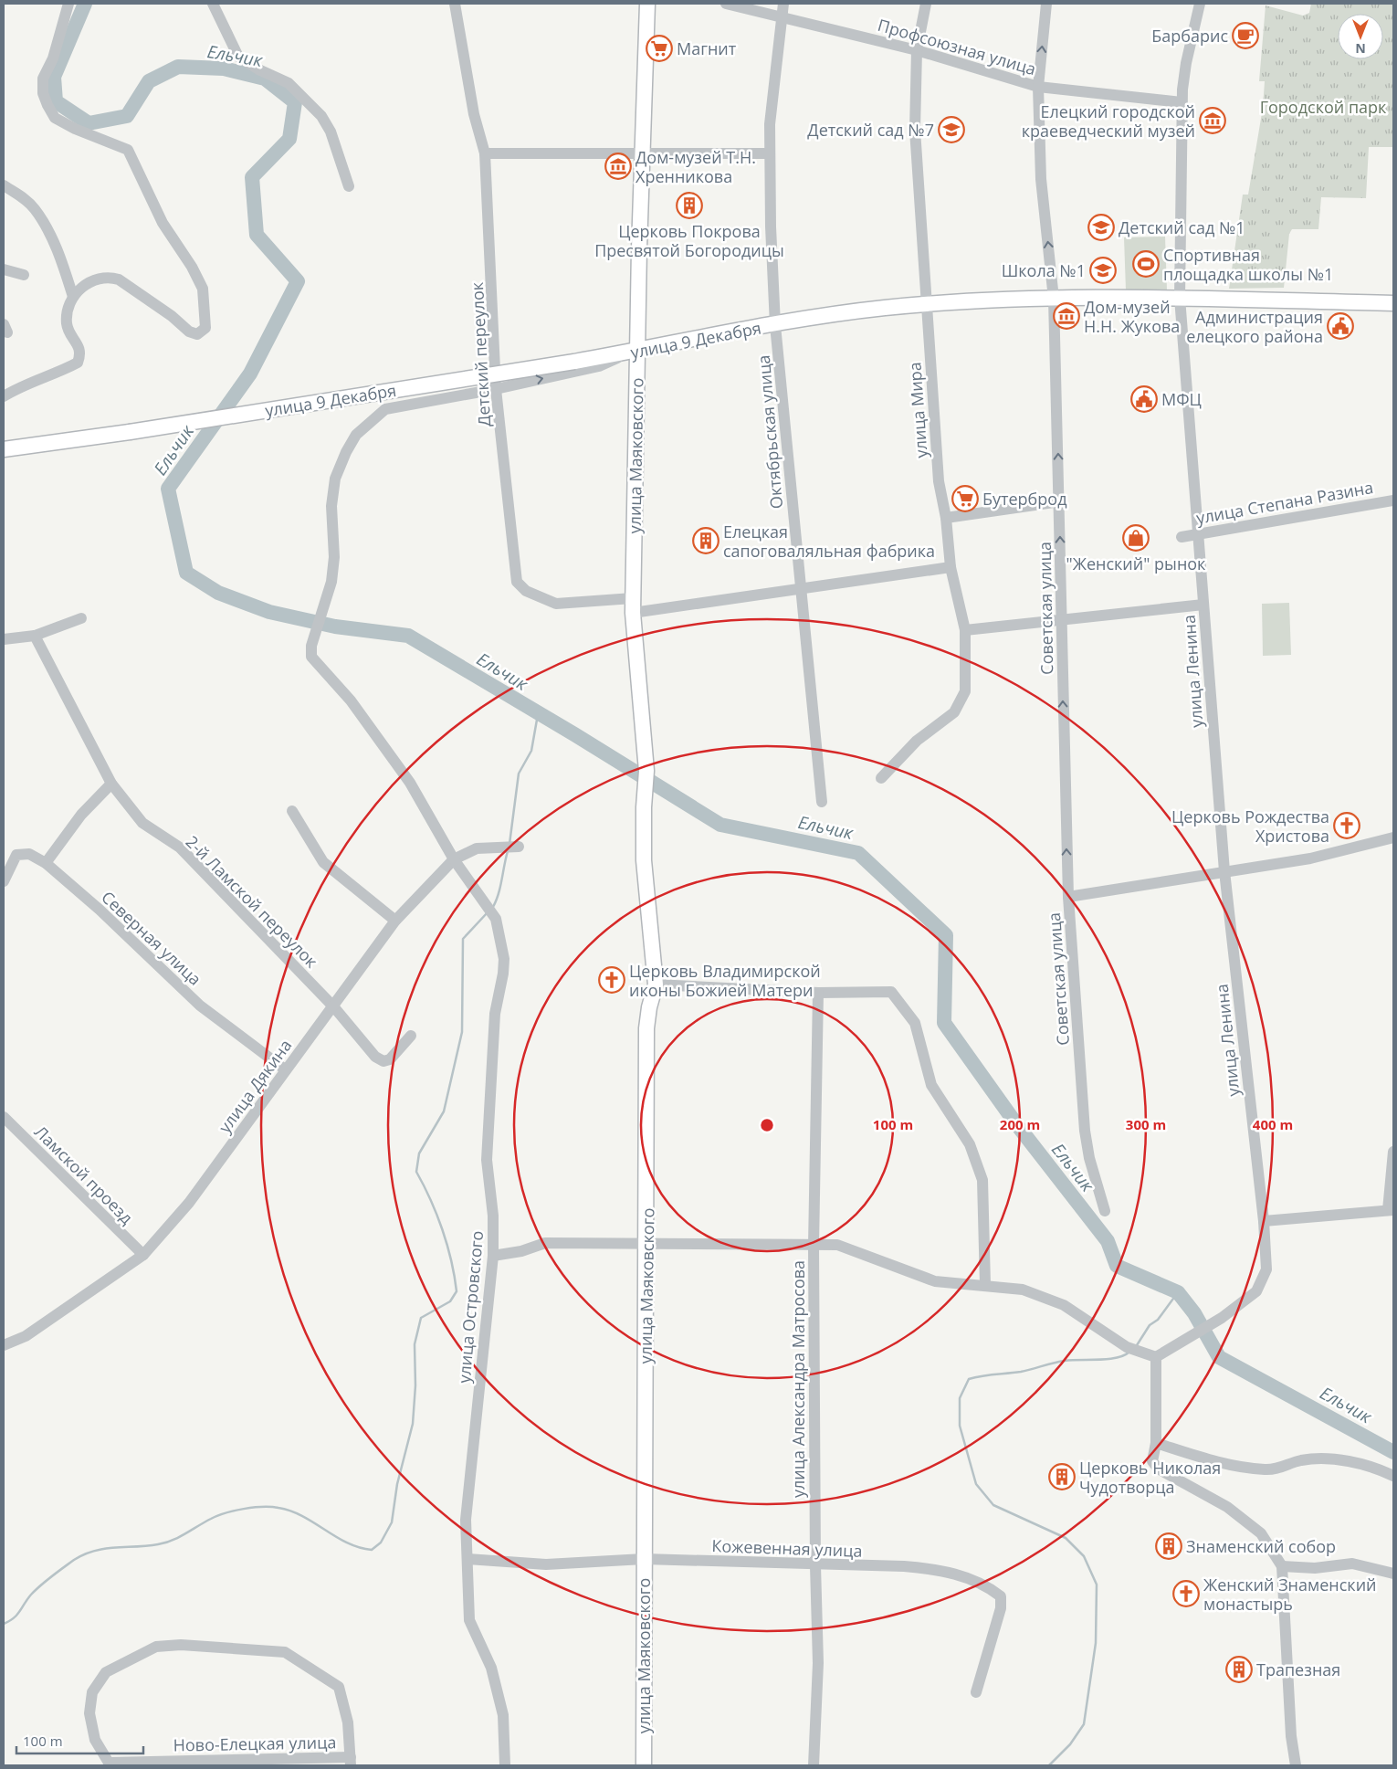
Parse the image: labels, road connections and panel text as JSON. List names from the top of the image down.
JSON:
{
  "streets": {
    "main road": ["улица 9 Декабря", "улица Маяковского"],
    "street": [
      "Профсоюзная улица",
      "Детский переулок",
      "улица Мира",
      "Октябрьская улица",
      "улица Степана Разина",
      "Советская улица",
      "улица Ленина",
      "2-й Ламской переулок",
      "Северная улица",
      "улица Дякина",
      "Ламской проезд",
      "улица Островского",
      "улица Александра Матросова",
      "Кожевенная улица",
      "Ново-Елецкая улица"
    ]
  },
  "crossings": [
    ["Профсоюзная улица", "улица Мира"],
    ["Профсоюзная улица", "Октябрьская улица"],
    ["Профсоюзная улица", "Советская улица"],
    ["Профсоюзная улица", "улица Ленина"],
    ["улица 9 Декабря", "улица Мира"],
    ["улица 9 Декабря", "Октябрьская улица"],
    ["улица 9 Декабря", "улица Маяковского"],
    ["улица 9 Декабря", "Советская улица"],
    ["улица 9 Декабря", "улица Ленина"],
    ["улица 9 Декабря", "улица Островского"],
    ["Детский переулок", "улица Маяковского"],
    ["Детский переулок", "улица Островского"],
    ["улица Маяковского", "улица Островского"],
    ["улица Маяковского", "Кожевенная улица"],
    ["улица Степана Разина", "улица Ленина"],
    ["2-й Ламской переулок", "улица Дякина"],
    ["Северная улица", "улица Дякина"],
    ["улица Дякина", "Ламской проезд"],
    ["улица Дякина", "улица Островского"],
    ["улица Островского", "Кожевенная улица"],
    ["улица Александра Матросова", "Кожевенная улица"]
  ],
  "one_way": ["Советская улица"],
  "water": ["Ельчик"],
  "parks": ["Городской парк"],
  "places": {
    "cafe": ["Барбарис"],
    "supermarket": ["Магнит", "Бутерброд"],
    "museum": ["Елецкий городской краеведческий музей", "Дом-музей Т.Н. Хренникова", "Дом-музей Н.Н. Жукова"],
    "school or university": ["Детский сад №7", "Детский сад №1", "Школа №1"],
    "building": [
      "Церковь Покрова Пресвятой Богородицы",
      "Елецкая сапоговаляльная фабрика",
      "Церковь Николая Чудотворца",
      "Знаменский собор",
      "Трапезная"
    ],
    "sports": ["Спортивная площадка школы №1"],
    "public building": ["Администрация елецкого района", "МФЦ"],
    "shop": ["\"Женский\" рынок"],
    "church": ["Церковь Рождества Христова", "Церковь Владимирской иконы Божией Матери", "Женский Знаменский монастырь"]
  },
  "scale_bar": "100 m",
  "north": "bottom",
  "rings": [
    "100 m",
    "200 m",
    "300 m",
    "400 m"
  ]
}
